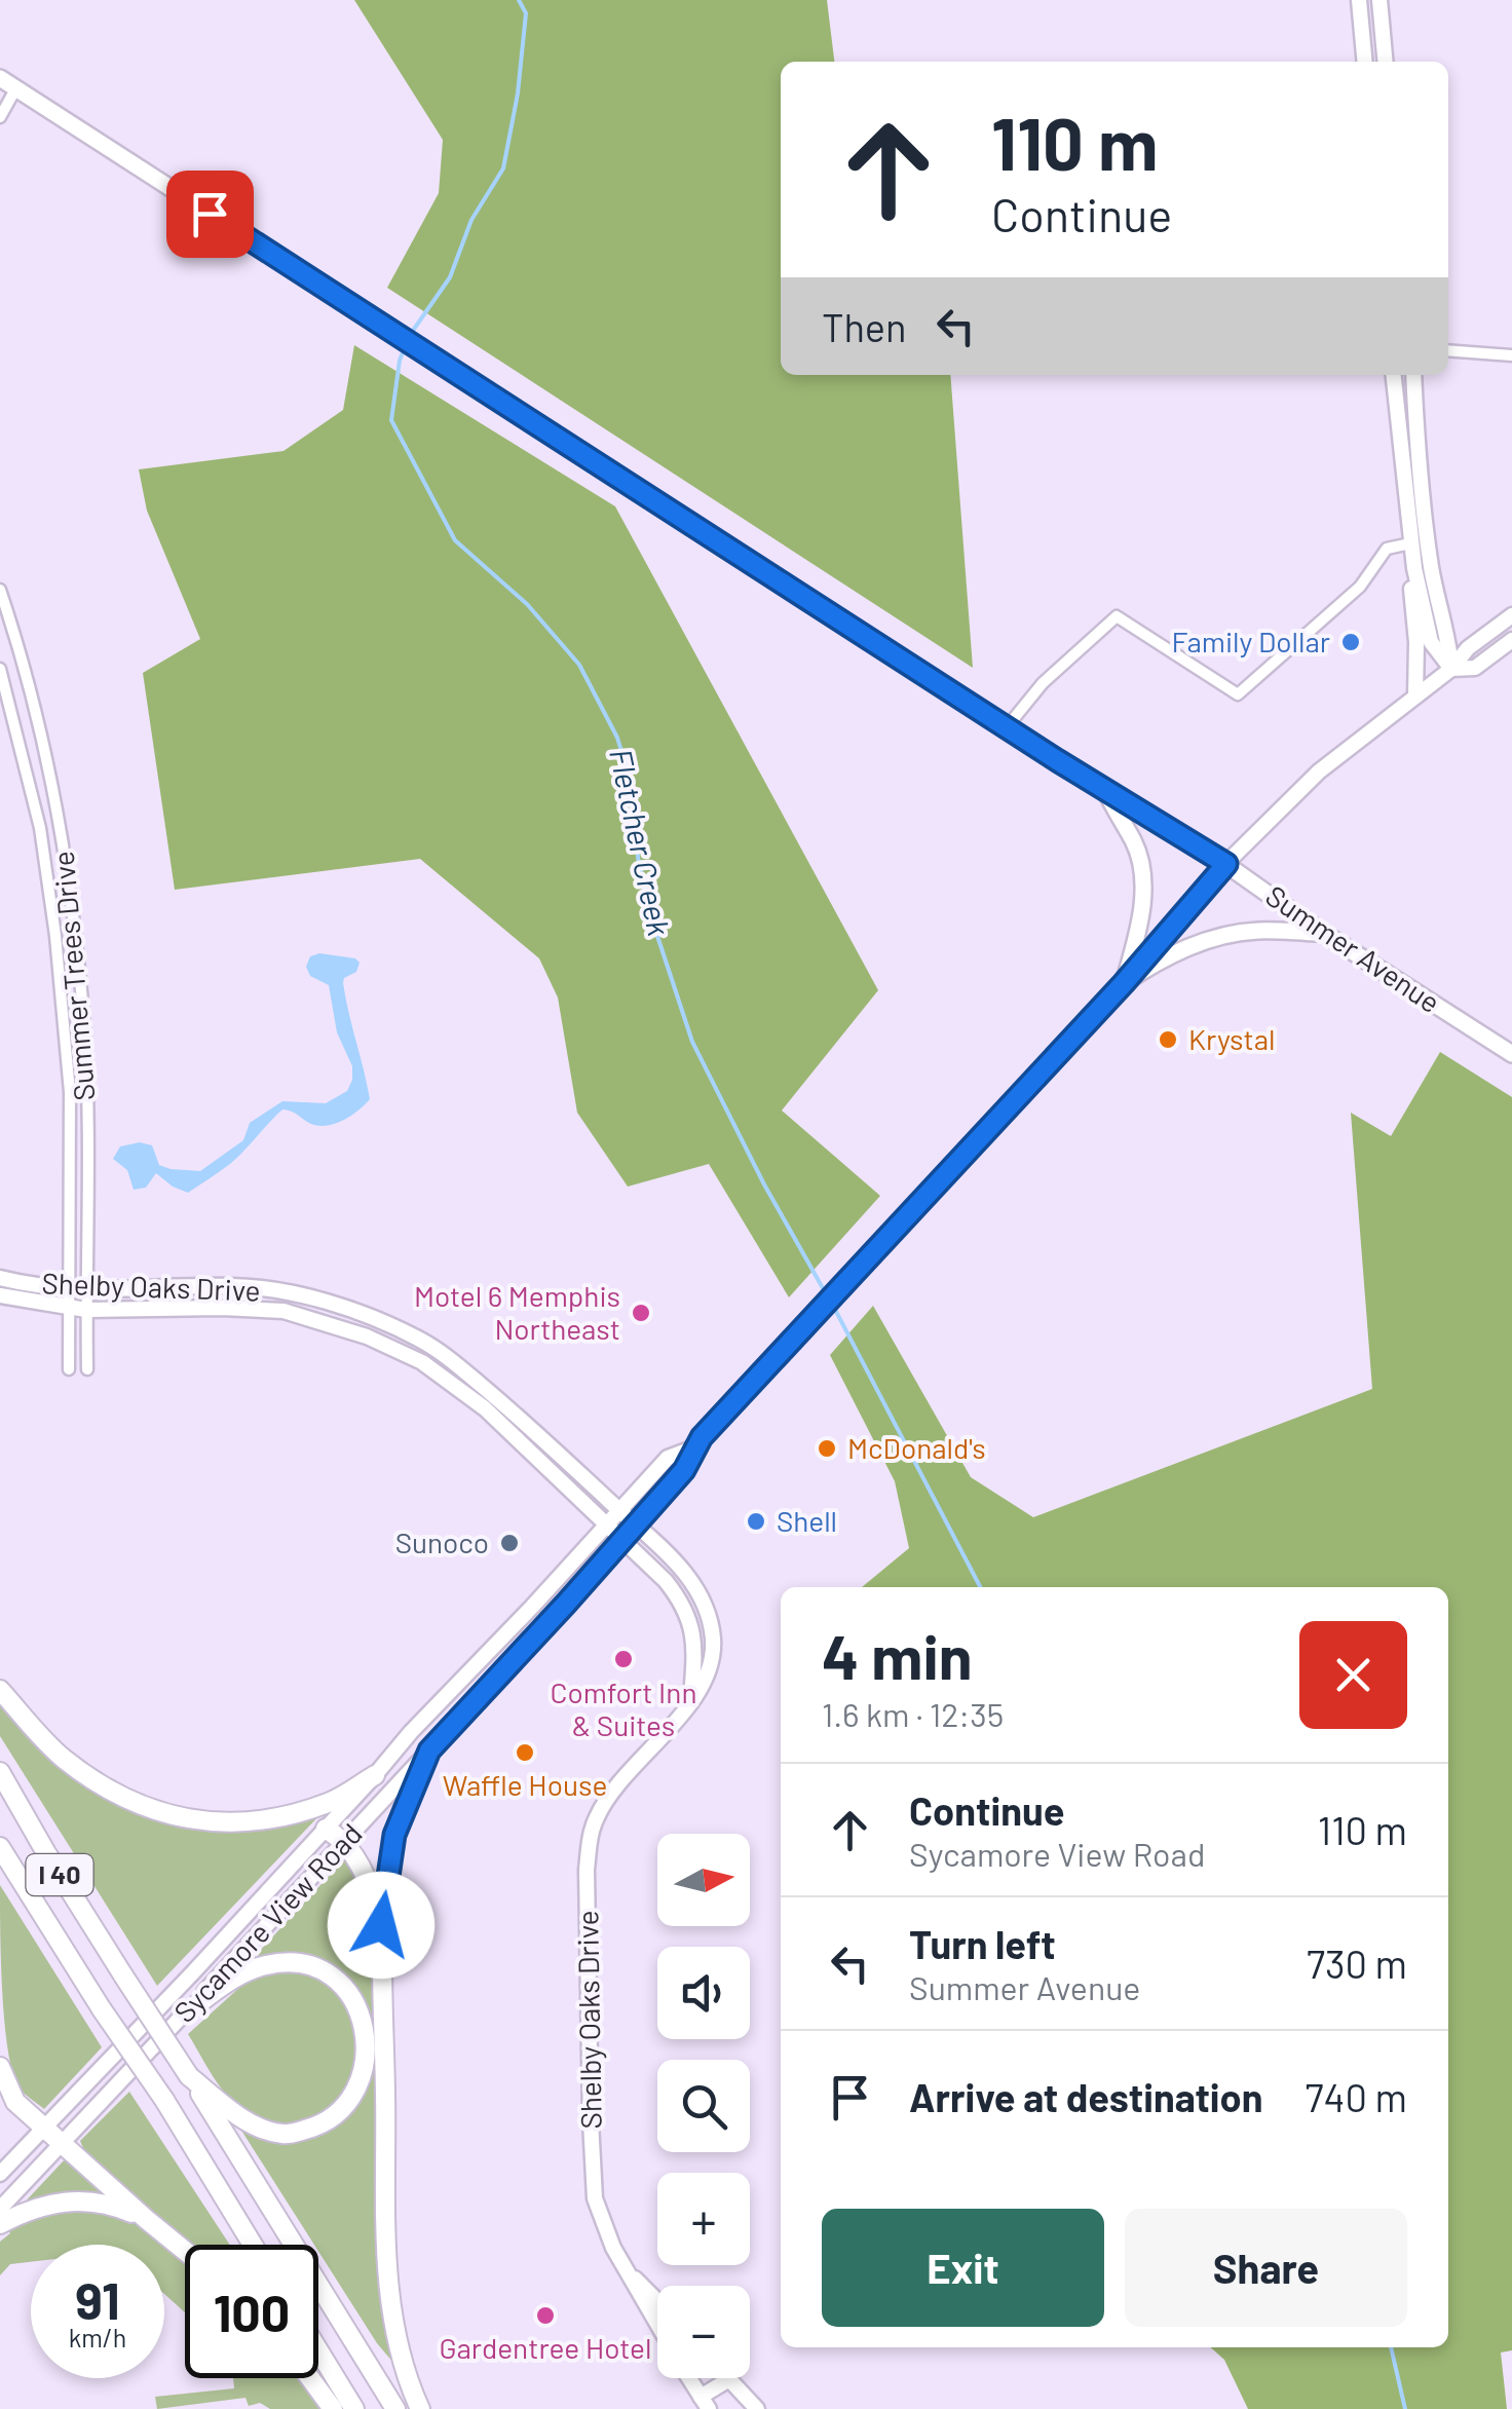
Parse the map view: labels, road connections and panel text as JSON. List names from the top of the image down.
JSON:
{
  "streets": {
    "highway": ["I 40"],
    "main road": ["Summer Avenue", "Shelby Oaks Drive", "Sycamore View Road"],
    "street": ["Summer Trees Drive"]
  },
  "crossings": [
    ["Summer Avenue", "Sycamore View Road"],
    ["Summer Trees Drive", "Shelby Oaks Drive"],
    ["Shelby Oaks Drive", "Sycamore View Road"]
  ],
  "water": ["Fletcher Creek"],
  "places": [
    "Family Dollar",
    "Krystal",
    "Motel 6 Memphis Northeast",
    "McDonald's",
    "Shell",
    "Sunoco",
    "Comfort Inn & Suites",
    "Waffle House",
    "Gardentree Hotel"
  ],
  "north": "right",
  "page": {
    "turn": ["110 m", "Continue"],
    "then": "Then",
    "heading": ["4 min", "1.6 km · 12:35"],
    "list": [
      {
        "name": "Continue",
        "note": "Sycamore View Road",
        "value": "110 m"
      },
      {
        "name": "Turn left",
        "note": "Summer Avenue",
        "value": "730 m"
      },
      {
        "name": "Arrive at destination",
        "value": "740 m"
      }
    ],
    "map_buttons": ["+", "−"],
    "buttons": ["Exit", "Share"],
    "speed": "91 km/h",
    "limit": "100"
  }
}
